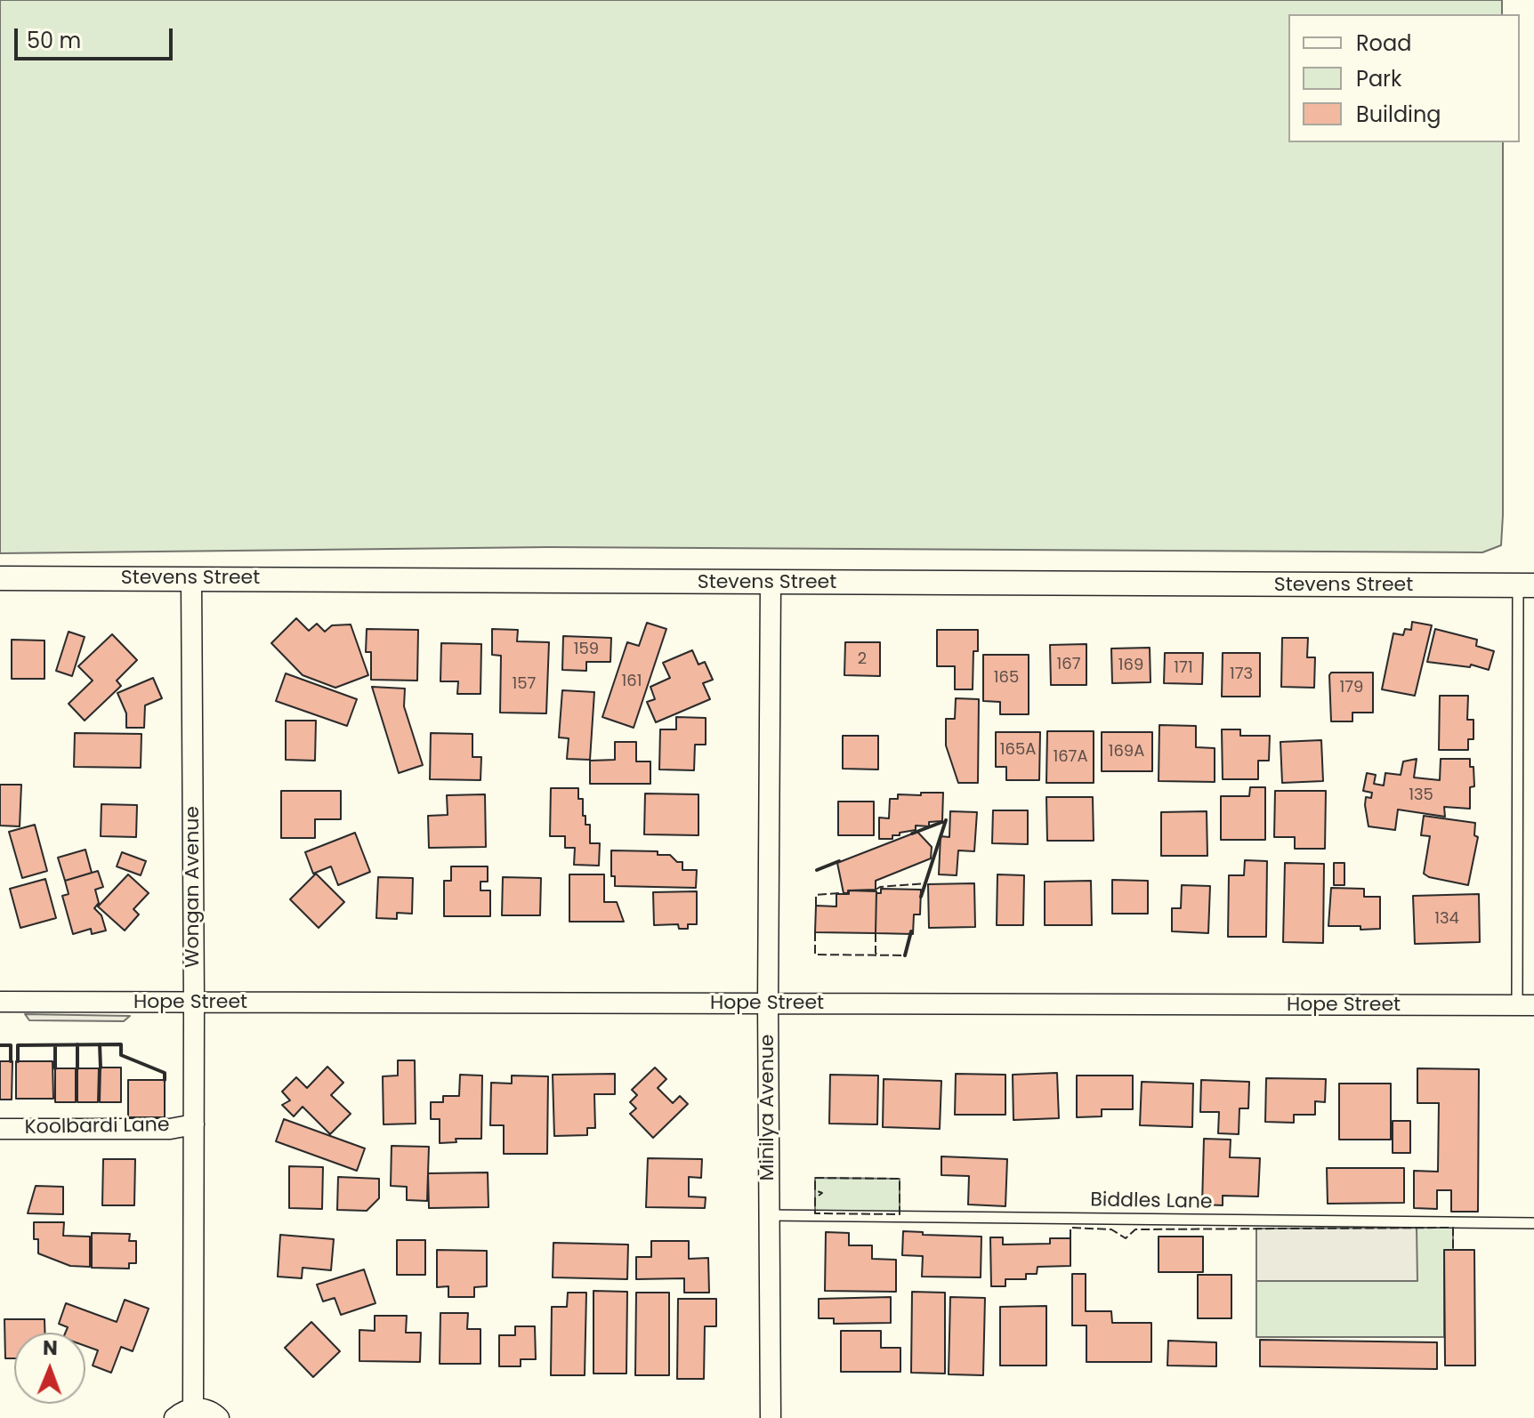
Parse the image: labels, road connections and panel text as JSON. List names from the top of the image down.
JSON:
{
  "streets": {
    "street": [
      "Stevens Street",
      "Wongan Avenue",
      "Hope Street",
      "Minilya Avenue",
      "Koolbardi Lane"
    ],
    "lane": ["Biddles Lane"]
  },
  "crossings": [
    ["Stevens Street", "Wongan Avenue"],
    ["Stevens Street", "Minilya Avenue"],
    ["Wongan Avenue", "Hope Street"],
    ["Wongan Avenue", "Koolbardi Lane"],
    ["Hope Street", "Minilya Avenue"],
    ["Minilya Avenue", "Biddles Lane"]
  ],
  "house_numbers": [
    "159",
    "2",
    "167",
    "169",
    "171",
    "173",
    "165",
    "161",
    "157",
    "179",
    "165A",
    "169A",
    "167A",
    "135",
    "134"
  ],
  "legend": ["Road", "Park", "Building"],
  "scale_bar": "50 m",
  "north": "top"
}
